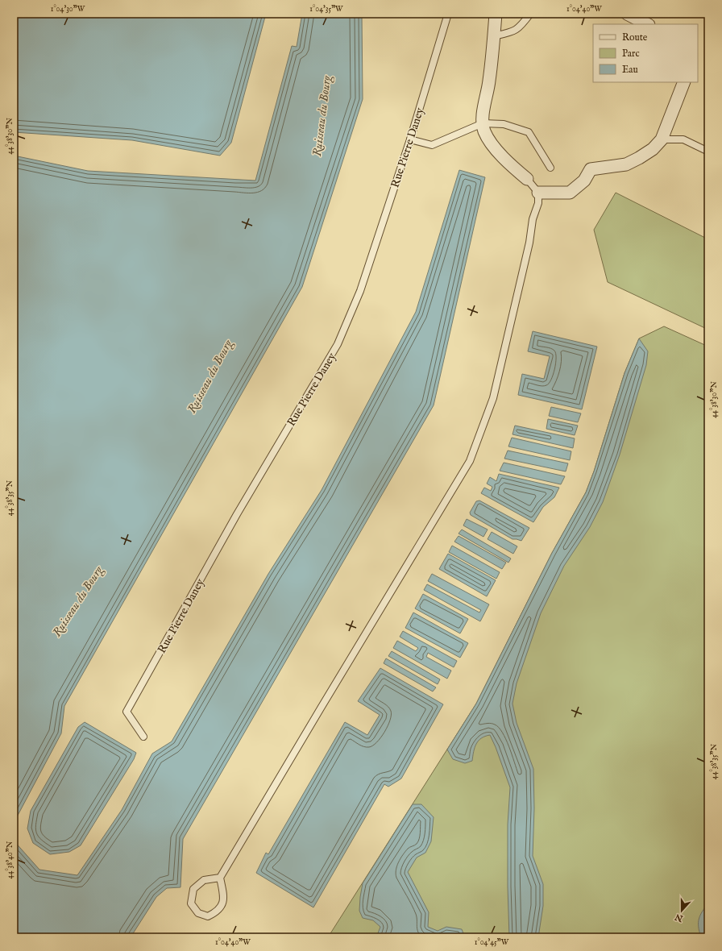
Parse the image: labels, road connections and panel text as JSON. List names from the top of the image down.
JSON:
{
  "streets": {
    "lane": ["Rue Pierre Daney"]
  },
  "water": ["Ruisseau du Bourg"],
  "legend": ["Route", "Parc", "Eau"],
  "north": "bottom",
  "coordinates": [
    "1°04'30\"W",
    "1°04'35\"W",
    "1°04'40\"W",
    "44°38'30\"N",
    "44°38'35\"N",
    "44°38'40\"N",
    "1°04'45\"W"
  ]
}
